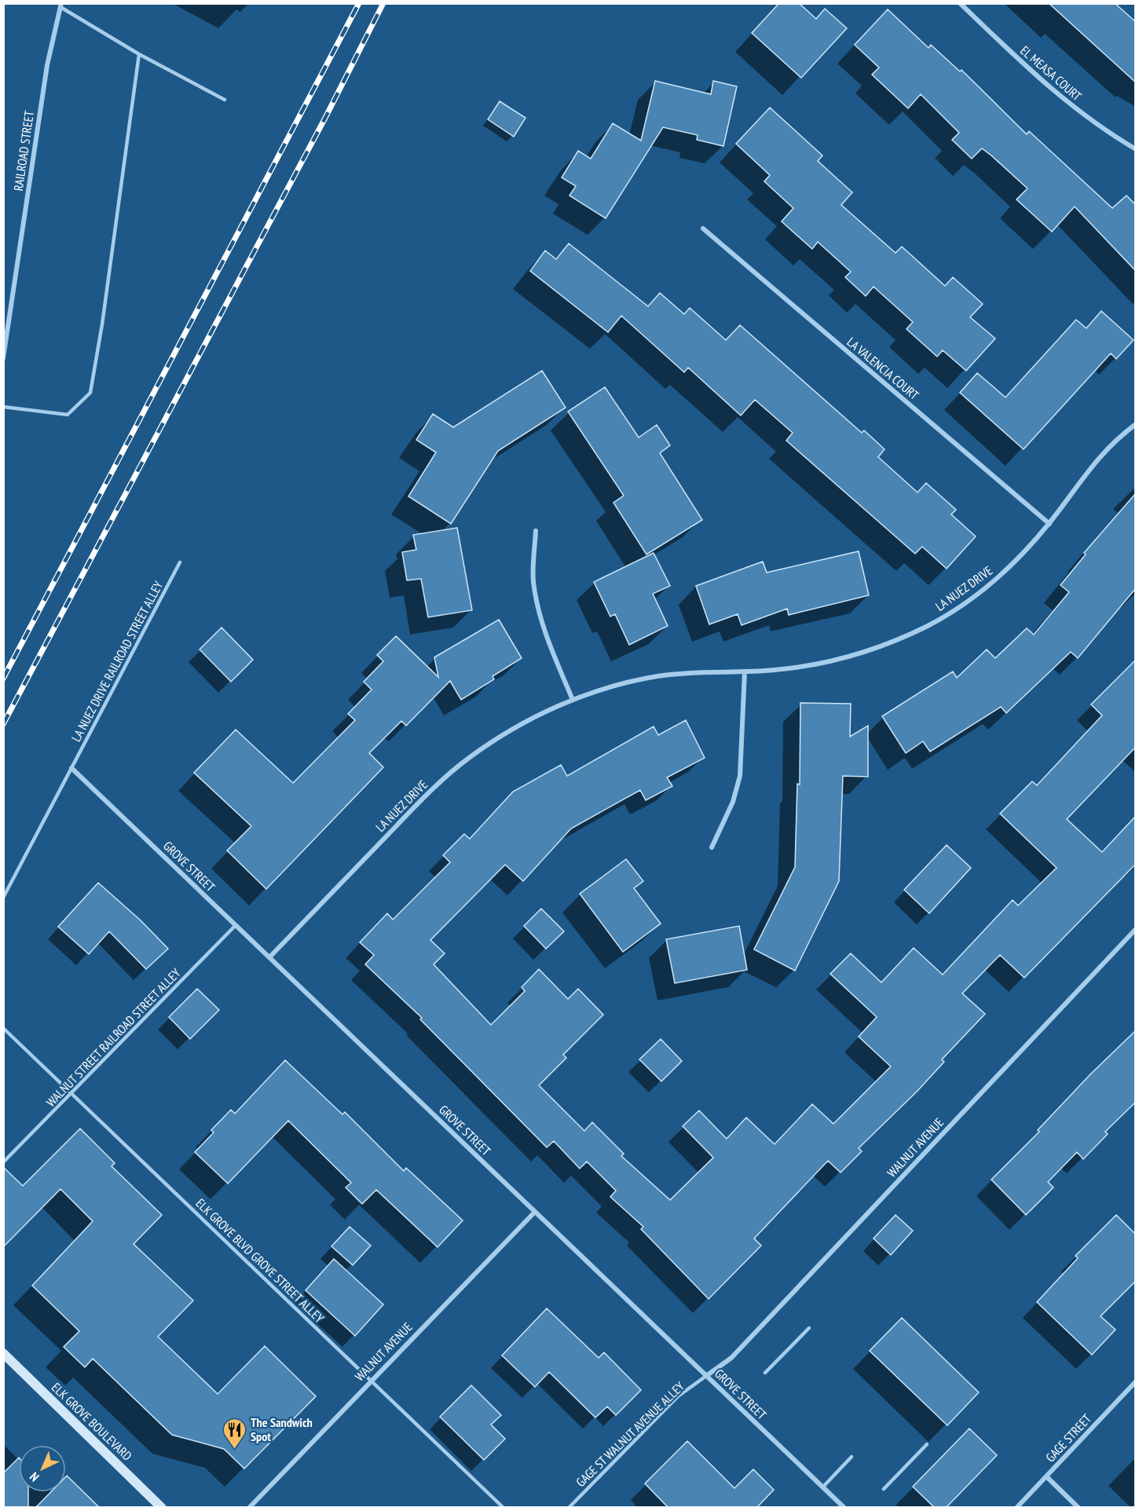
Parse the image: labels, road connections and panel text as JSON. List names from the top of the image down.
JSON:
{
  "streets": {
    "main road": ["ELK GROVE BOULEVARD"],
    "street": [
      "EL MEASA COURT",
      "RAILROAD STREET",
      "LA VALENCIA COURT",
      "LA NUEZ DRIVE",
      "GROVE STREET",
      "WALNUT AVENUE",
      "GAGE STREET"
    ],
    "lane": [
      "LA NUEZ DRIVE RAILROAD STREET ALLEY",
      "WALNUT STREET RAILROAD STREET ALLEY",
      "ELK GROVE BLVD GROVE STREET ALLEY",
      "GAGE ST WALNUT AVENUE ALLEY"
    ]
  },
  "crossings": [
    ["LA VALENCIA COURT", "LA NUEZ DRIVE"],
    ["LA NUEZ DRIVE", "GROVE STREET"],
    ["LA NUEZ DRIVE RAILROAD STREET ALLEY", "GROVE STREET"],
    ["GROVE STREET", "WALNUT STREET RAILROAD STREET ALLEY"],
    ["GROVE STREET", "WALNUT AVENUE"],
    ["GROVE STREET", "GAGE ST WALNUT AVENUE ALLEY"],
    ["WALNUT STREET RAILROAD STREET ALLEY", "ELK GROVE BLVD GROVE STREET ALLEY"],
    ["WALNUT AVENUE", "ELK GROVE BLVD GROVE STREET ALLEY"],
    ["WALNUT AVENUE", "GAGE ST WALNUT AVENUE ALLEY"]
  ],
  "places": {
    "restaurant": ["The Sandwich Spot"]
  },
  "north": "bottom left"
}
